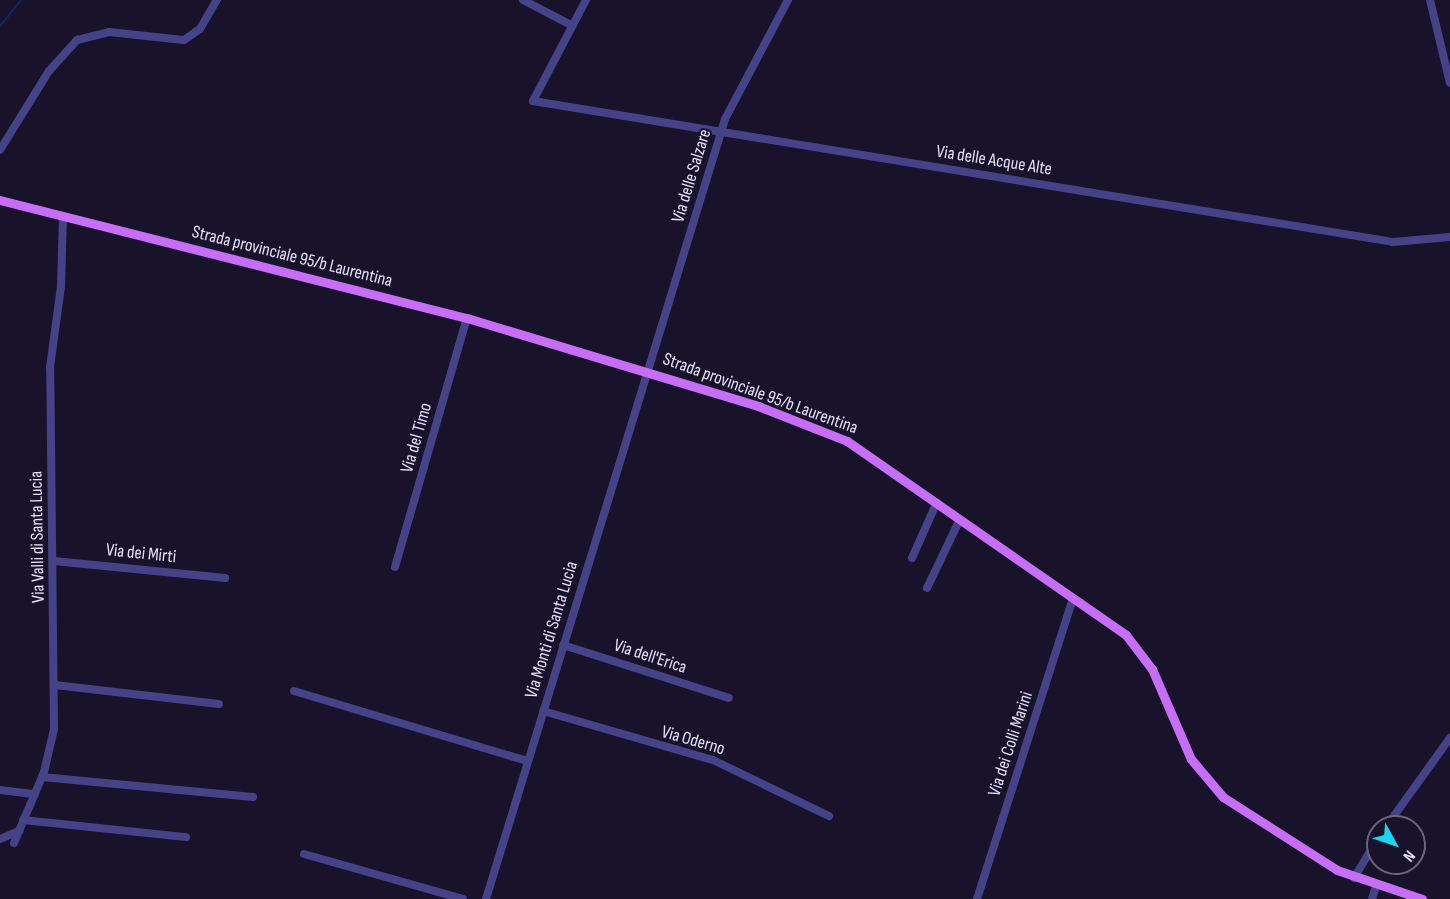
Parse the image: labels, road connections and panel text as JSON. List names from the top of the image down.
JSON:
{
  "streets": {
    "main road": ["Strada provinciale 95/b Laurentina"],
    "street": [
      "Via delle Acque Alte",
      "Via delle Salzare",
      "Via del Timo",
      "Via Valli di Santa Lucia",
      "Via dei Mirti",
      "Via Monti di Santa Lucia",
      "Via dell'Erica",
      "Via Oderno",
      "Via dei Colli Marini"
    ]
  },
  "crossings": [
    ["Via delle Acque Alte", "Via delle Salzare"],
    ["Via delle Salzare", "Strada provinciale 95/b Laurentina"],
    ["Via delle Salzare", "Via Monti di Santa Lucia"],
    ["Strada provinciale 95/b Laurentina", "Via del Timo"],
    ["Strada provinciale 95/b Laurentina", "Via Valli di Santa Lucia"],
    ["Strada provinciale 95/b Laurentina", "Via Monti di Santa Lucia"],
    ["Strada provinciale 95/b Laurentina", "Via dei Colli Marini"],
    ["Via Valli di Santa Lucia", "Via dei Mirti"],
    ["Via Monti di Santa Lucia", "Via dell'Erica"],
    ["Via Monti di Santa Lucia", "Via Oderno"]
  ],
  "north": "bottom right"
}
